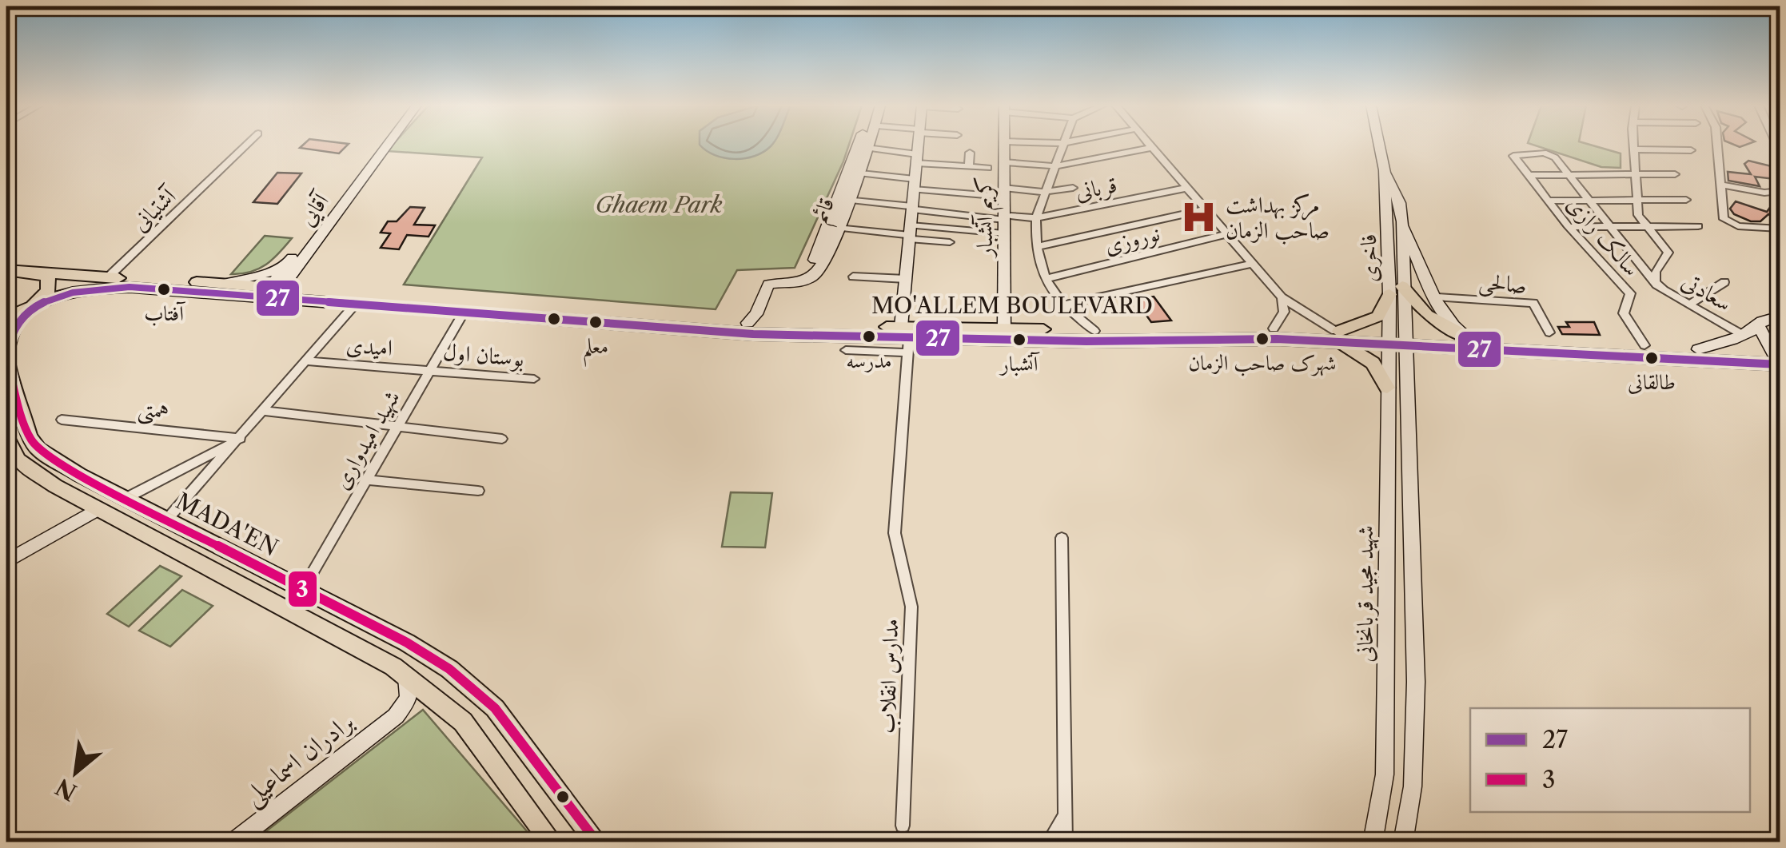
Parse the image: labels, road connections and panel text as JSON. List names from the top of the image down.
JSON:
{
  "streets": {
    "main road": [
      "آقایی",
      "قائم",
      "کریم آتشبار",
      "فاخری",
      "MO'ALLEM BOULEVARD",
      "MADA'EN",
      "شهید مجید قربانخانی",
      "برادران اسماعیلی"
    ],
    "street": [
      "قربانی",
      "آشتیانی",
      "سالک رازی",
      "نوروزی",
      "صالحی",
      "سعادتی",
      "امیدی",
      "بوستان اول",
      "همتی",
      "شهيد امیدواری",
      "مدارس انقلاب"
    ]
  },
  "crossings": [
    ["قربانی", "کریم آتشبار"],
    ["آشتیانی", "MO'ALLEM BOULEVARD"],
    ["آقایی", "MO'ALLEM BOULEVARD"],
    ["کریم آتشبار", "MO'ALLEM BOULEVARD"],
    ["سالک رازی", "MO'ALLEM BOULEVARD"],
    ["فاخری", "MO'ALLEM BOULEVARD"],
    ["فاخری", "شهید مجید قربانخانی"],
    ["MO'ALLEM BOULEVARD", "شهيد امیدواری"],
    ["MO'ALLEM BOULEVARD", "شهید مجید قربانخانی"],
    ["MO'ALLEM BOULEVARD", "مدارس انقلاب"],
    ["امیدی", "بوستان اول"],
    ["امیدی", "شهيد امیدواری"],
    ["بوستان اول", "شهيد امیدواری"],
    ["شهيد امیدواری", "MADA'EN"]
  ],
  "parks": ["Ghaem Park"],
  "places": {
    "hospital": ["مرکز بهداشت صاحب الزمان"],
    "other": [
      "آفتاب",
      "معلم",
      "مدرسه",
      "شهرک صاحب الزمان",
      "آتشبار",
      "طالقانی"
    ]
  },
  "lines": ["transit line 27", "transit line 3"],
  "legend": ["27", "3"],
  "north": "bottom left"
}
